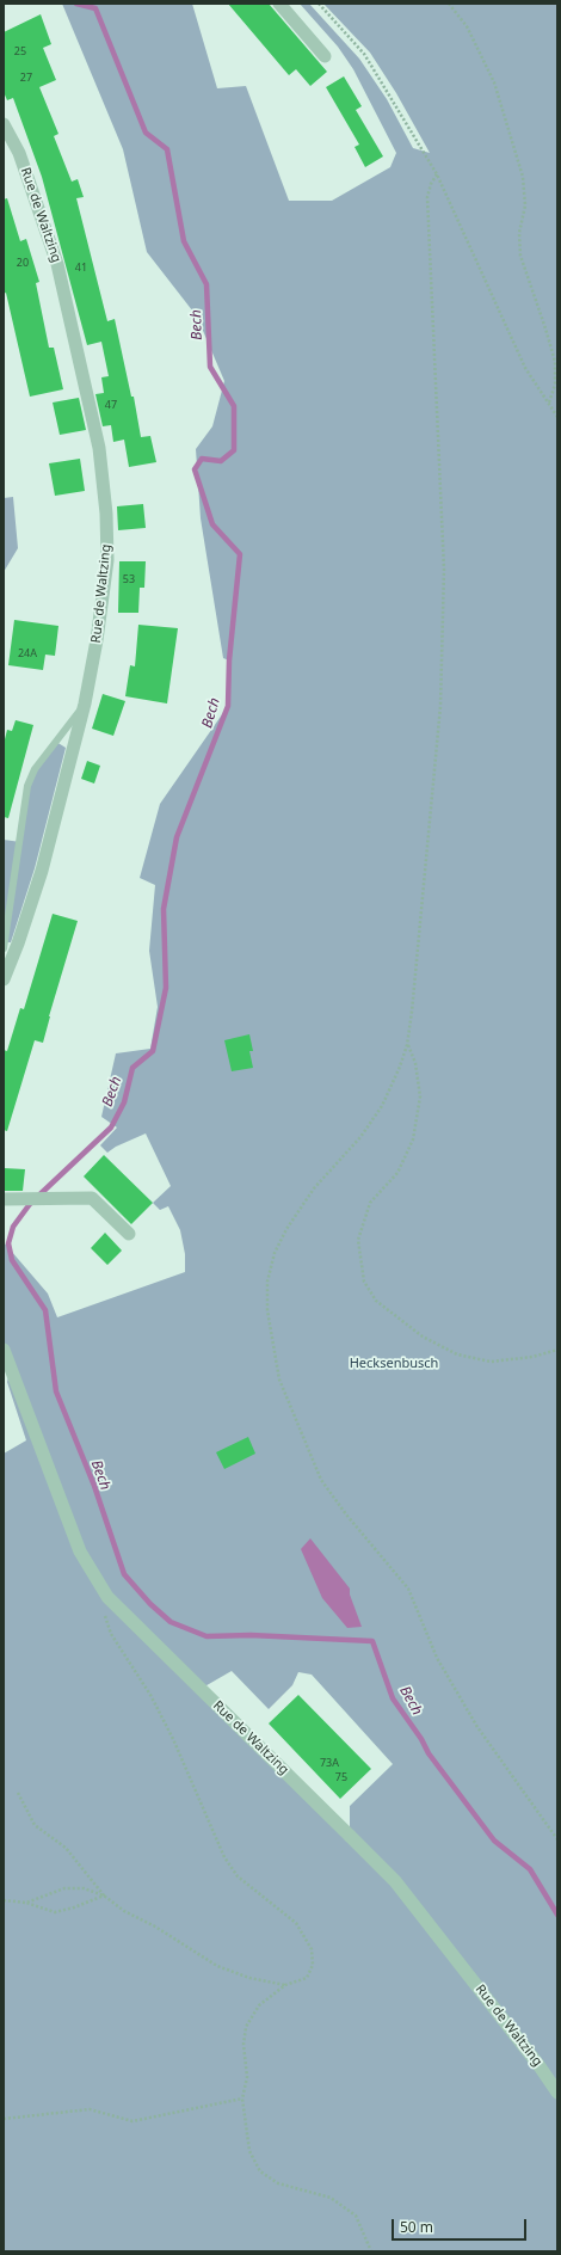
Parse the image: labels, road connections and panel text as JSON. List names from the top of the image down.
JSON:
{
  "streets": {
    "street": ["Rue de Waltzing"]
  },
  "water": ["Bech"],
  "parks": ["Hecksenbusch"],
  "house_numbers": [
    "25",
    "27",
    "20",
    "41",
    "47",
    "53",
    "24A",
    "73A",
    "75"
  ],
  "scale_bar": "50 m"
}
